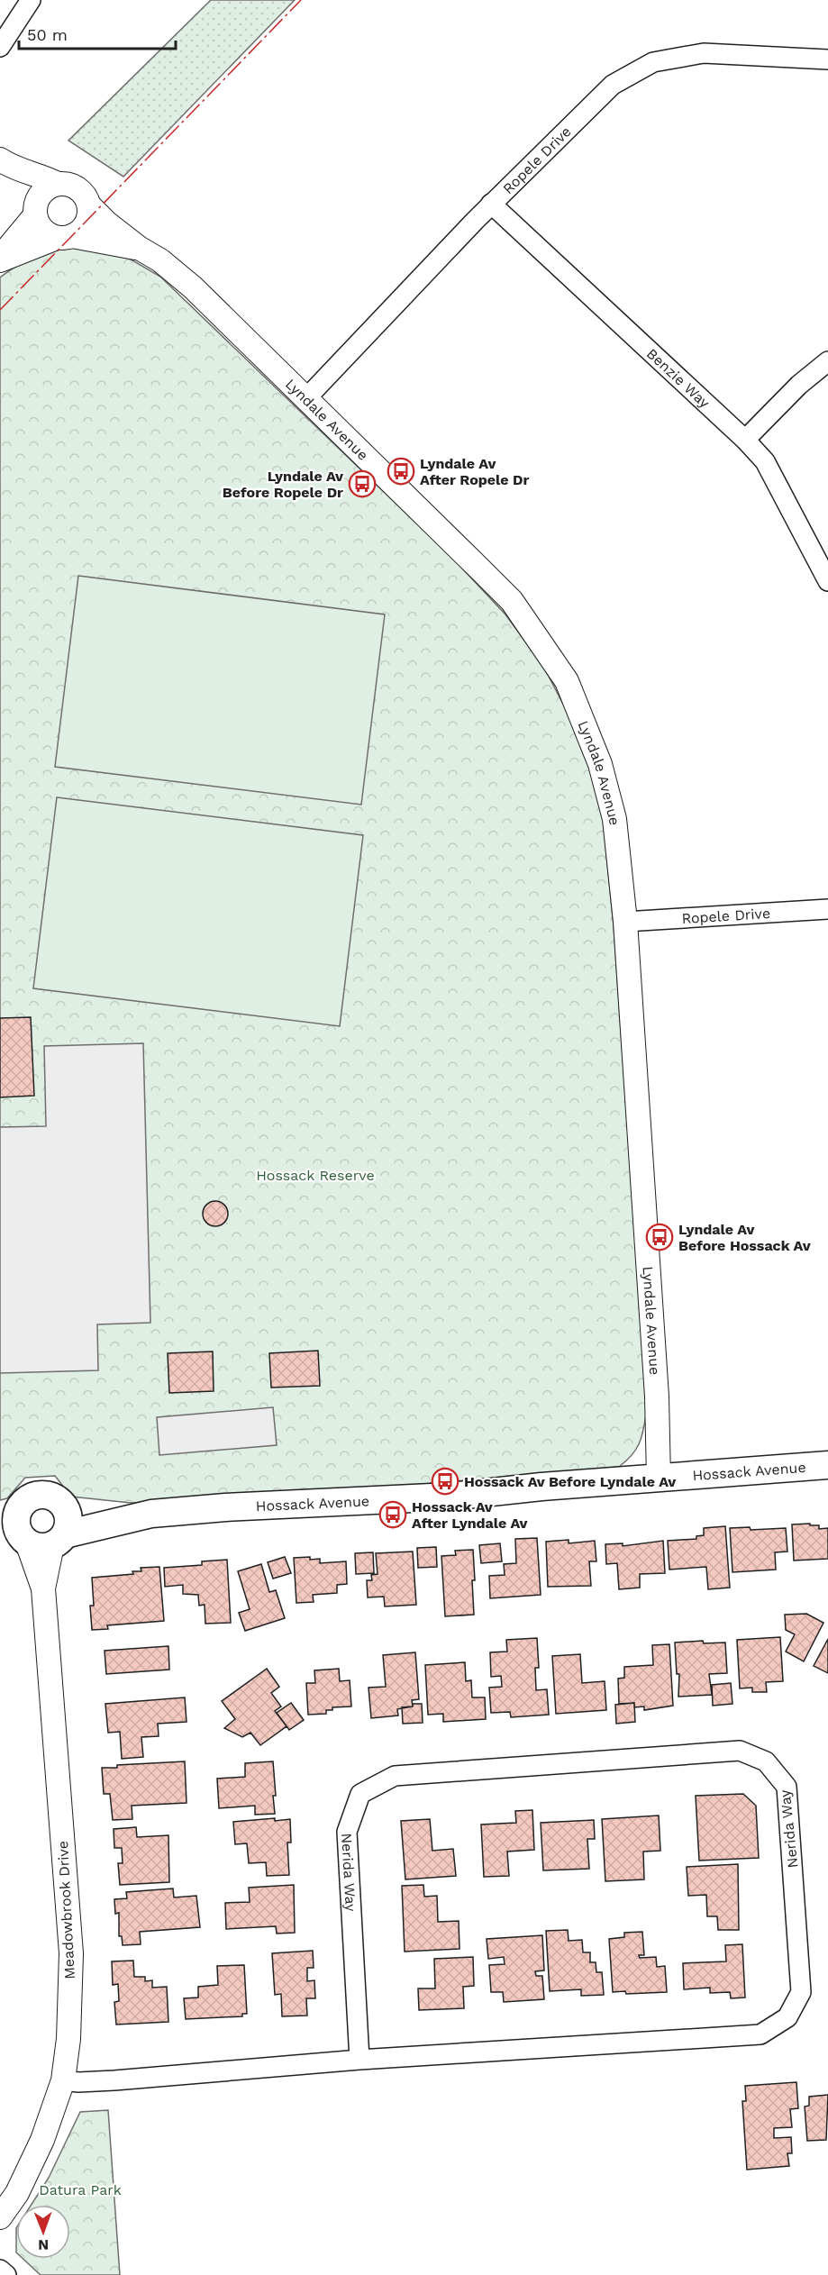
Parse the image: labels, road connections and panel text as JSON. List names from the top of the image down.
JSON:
{
  "streets": {
    "main road": ["Hossack Avenue"],
    "street": [
      "Ropele Drive",
      "Benzie Way",
      "Lyndale Avenue",
      "Nerida Way",
      "Meadowbrook Drive"
    ]
  },
  "crossings": [
    ["Ropele Drive", "Benzie Way"],
    ["Ropele Drive", "Lyndale Avenue"],
    ["Lyndale Avenue", "Hossack Avenue"],
    ["Hossack Avenue", "Meadowbrook Drive"],
    ["Nerida Way", "Meadowbrook Drive"]
  ],
  "parks": ["Hossack Reserve", "Datura Park"],
  "places": {
    "bus stop": [
      "Lyndale Av After Ropele Dr",
      "Lyndale Av Before Ropele Dr",
      "Lyndale Av Before Hossack Av",
      "Hossack Av Before Lyndale Av",
      "Hossack Av After Lyndale Av"
    ]
  },
  "scale_bar": "50 m",
  "north": "bottom"
}
